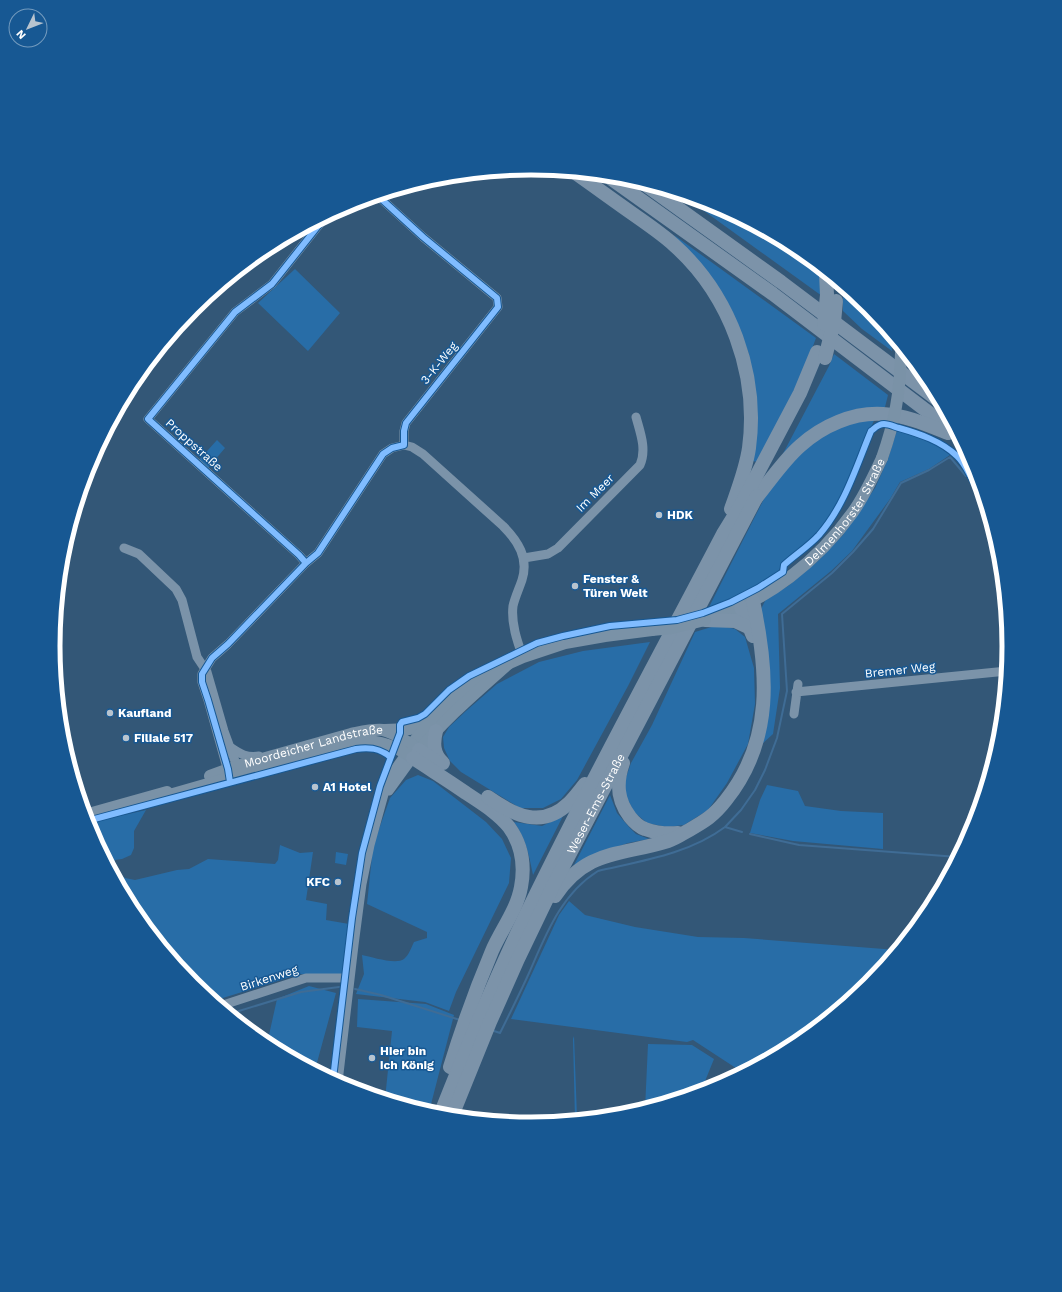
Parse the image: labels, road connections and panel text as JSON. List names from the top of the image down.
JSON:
{
  "streets": {
    "highway": ["Weser-Ems-Straße"],
    "main road": ["Delmenhorster Straße", "Moordeicher Landstraße"],
    "street": [
      "3-K-Weg",
      "Proppstraße",
      "Im Meer",
      "Bremer Weg",
      "Birkenweg"
    ]
  },
  "places": [
    "HDK",
    "Fenster & Türen Welt",
    "Kaufland",
    "Filiale 517",
    "A1 Hotel",
    "KFC",
    "Hier bin ich König"
  ],
  "north": "bottom left"
}
